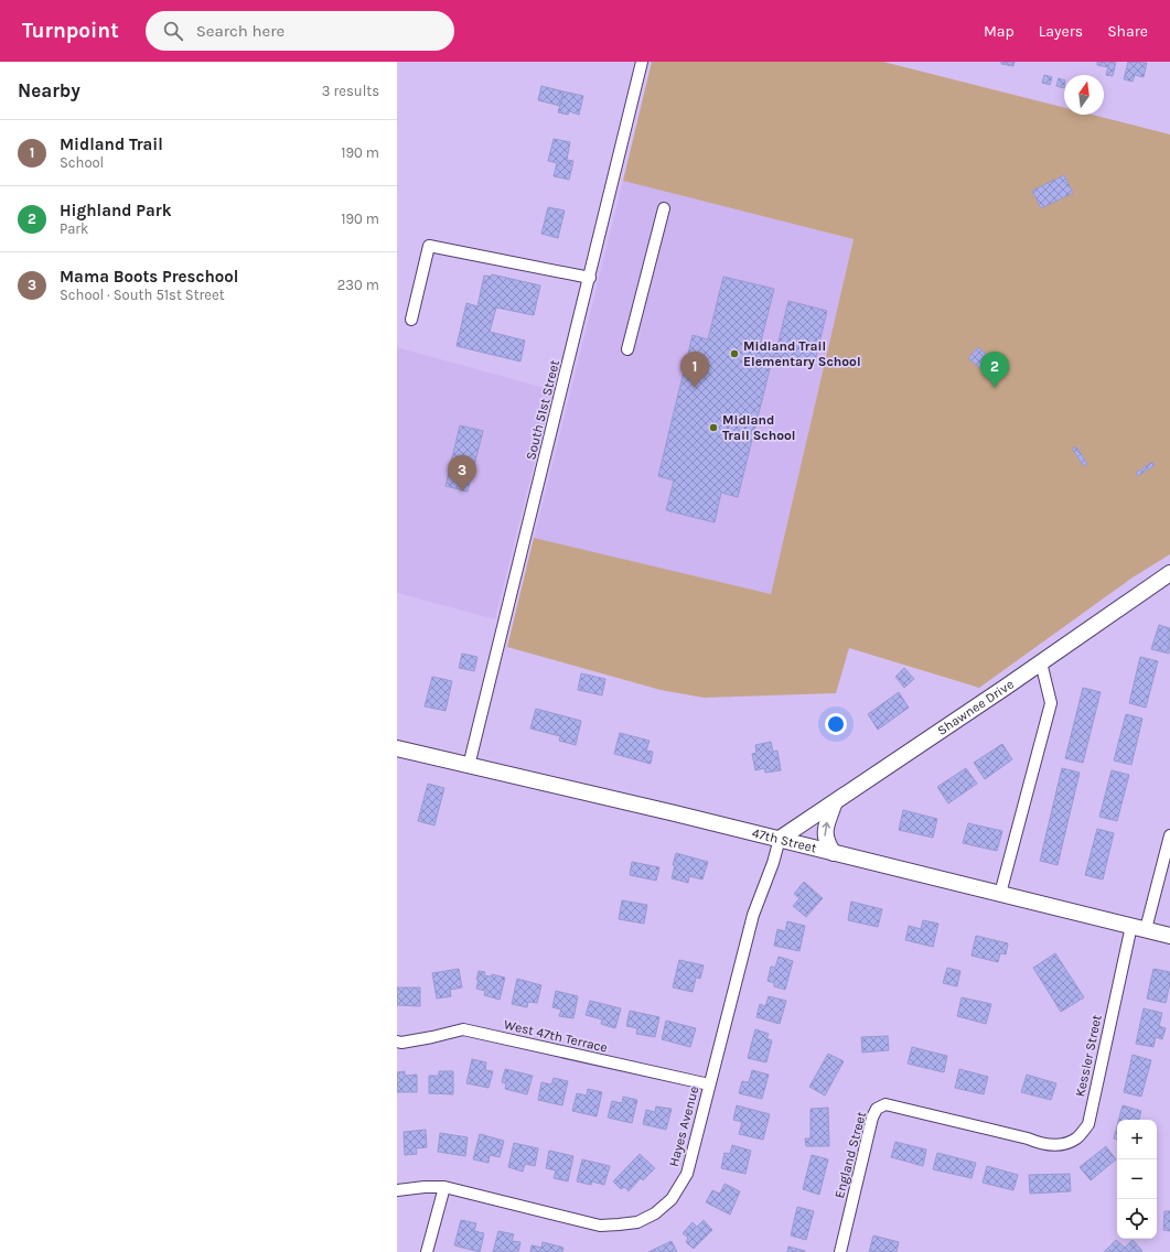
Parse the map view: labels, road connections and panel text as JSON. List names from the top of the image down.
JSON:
{
  "streets": {
    "main road": ["Shawnee Drive", "47th Street"],
    "street": [
      "South 51st Street",
      "West 47th Terrace",
      "Kessler Street",
      "Hayes Avenue",
      "England Street"
    ]
  },
  "crossings": [
    ["South 51st Street", "47th Street"],
    ["Shawnee Drive", "47th Street"],
    ["Shawnee Drive", "Hayes Avenue"],
    ["47th Street", "Kessler Street"],
    ["47th Street", "Hayes Avenue"],
    ["West 47th Terrace", "Hayes Avenue"],
    ["Kessler Street", "England Street"]
  ],
  "places": ["Midland Trail Elementary School", "Midland Trail School"],
  "north": "top",
  "page": {
    "header": "Turnpoint",
    "search": "Search here",
    "nav": ["Map", "Layers", "Share"],
    "heading": ["Nearby", "3 results"],
    "list": [
      {
        "mark": "1",
        "name": "Midland Trail",
        "note": "School",
        "value": "190 m"
      },
      {
        "mark": "2",
        "name": "Highland Park",
        "note": "Park",
        "value": "190 m"
      },
      {
        "mark": "3",
        "name": "Mama Boots Preschool",
        "note": "School · South 51st Street",
        "value": "230 m"
      }
    ],
    "pins": ["1", "2", "3"],
    "map_buttons": ["+", "−"]
  }
}
